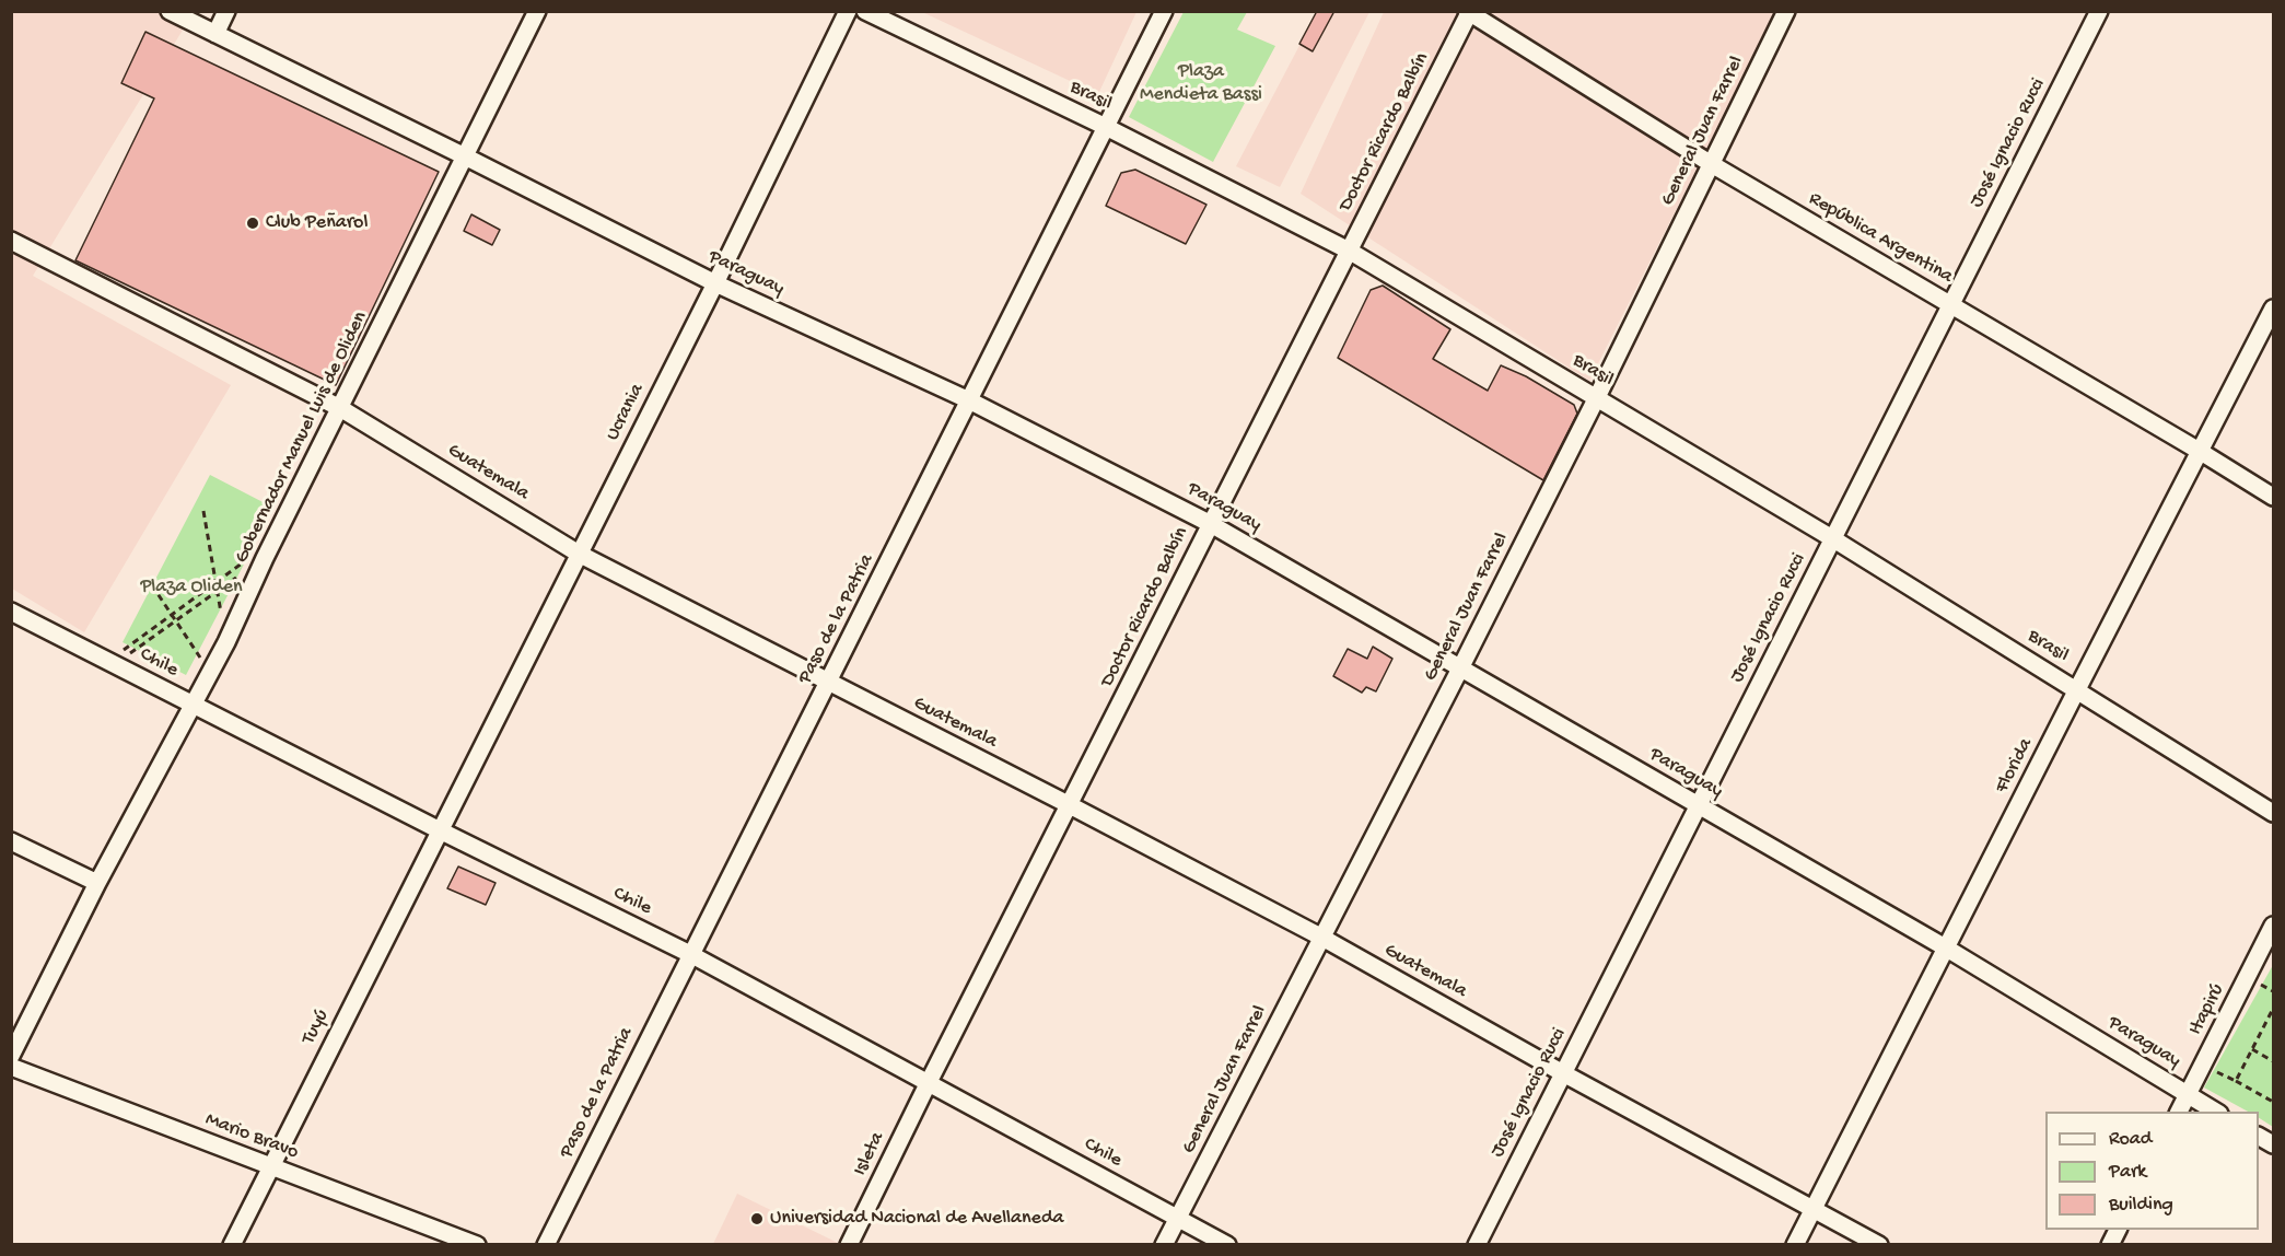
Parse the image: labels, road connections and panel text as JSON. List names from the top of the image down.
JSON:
{
  "streets": {
    "street": [
      "Brasil",
      "General Juan Farrel",
      "Doctor Ricardo Balbín",
      "José Ignacio Rucci",
      "República Argentina",
      "Paraguay",
      "Ucrania",
      "Gobernador Manuel Luis de Oliden",
      "Guatemala",
      "Paso de la Patria",
      "Chile",
      "Florida",
      "Itapirú",
      "Tuyú",
      "Mario Bravo",
      "Isleta"
    ]
  },
  "crossings": [
    ["Brasil", "General Juan Farrel"],
    ["Brasil", "Doctor Ricardo Balbín"],
    ["Brasil", "José Ignacio Rucci"],
    ["Brasil", "Paso de la Patria"],
    ["Brasil", "Florida"],
    ["General Juan Farrel", "República Argentina"],
    ["General Juan Farrel", "Paraguay"],
    ["General Juan Farrel", "Guatemala"],
    ["General Juan Farrel", "Chile"],
    ["Doctor Ricardo Balbín", "República Argentina"],
    ["Doctor Ricardo Balbín", "Paraguay"],
    ["Doctor Ricardo Balbín", "Guatemala"],
    ["Doctor Ricardo Balbín", "Chile"],
    ["Doctor Ricardo Balbín", "Isleta"],
    ["José Ignacio Rucci", "República Argentina"],
    ["José Ignacio Rucci", "Paraguay"],
    ["José Ignacio Rucci", "Guatemala"],
    ["República Argentina", "Florida"],
    ["Paraguay", "Ucrania"],
    ["Paraguay", "Gobernador Manuel Luis de Oliden"],
    ["Paraguay", "Paso de la Patria"],
    ["Paraguay", "Florida"],
    ["Paraguay", "Itapirú"],
    ["Ucrania", "Guatemala"],
    ["Ucrania", "Chile"],
    ["Ucrania", "Tuyú"],
    ["Gobernador Manuel Luis de Oliden", "Guatemala"],
    ["Gobernador Manuel Luis de Oliden", "Chile"],
    ["Guatemala", "Paso de la Patria"],
    ["Guatemala", "Florida"],
    ["Paso de la Patria", "Chile"],
    ["Chile", "Tuyú"],
    ["Chile", "Isleta"],
    ["Tuyú", "Mario Bravo"]
  ],
  "parks": ["Plaza Mendieta Bassi", "Plaza Oliden"],
  "places": ["Club Peñarol", "Universidad Nacional de Avellaneda"],
  "legend": ["Road", "Park", "Building"]
}
